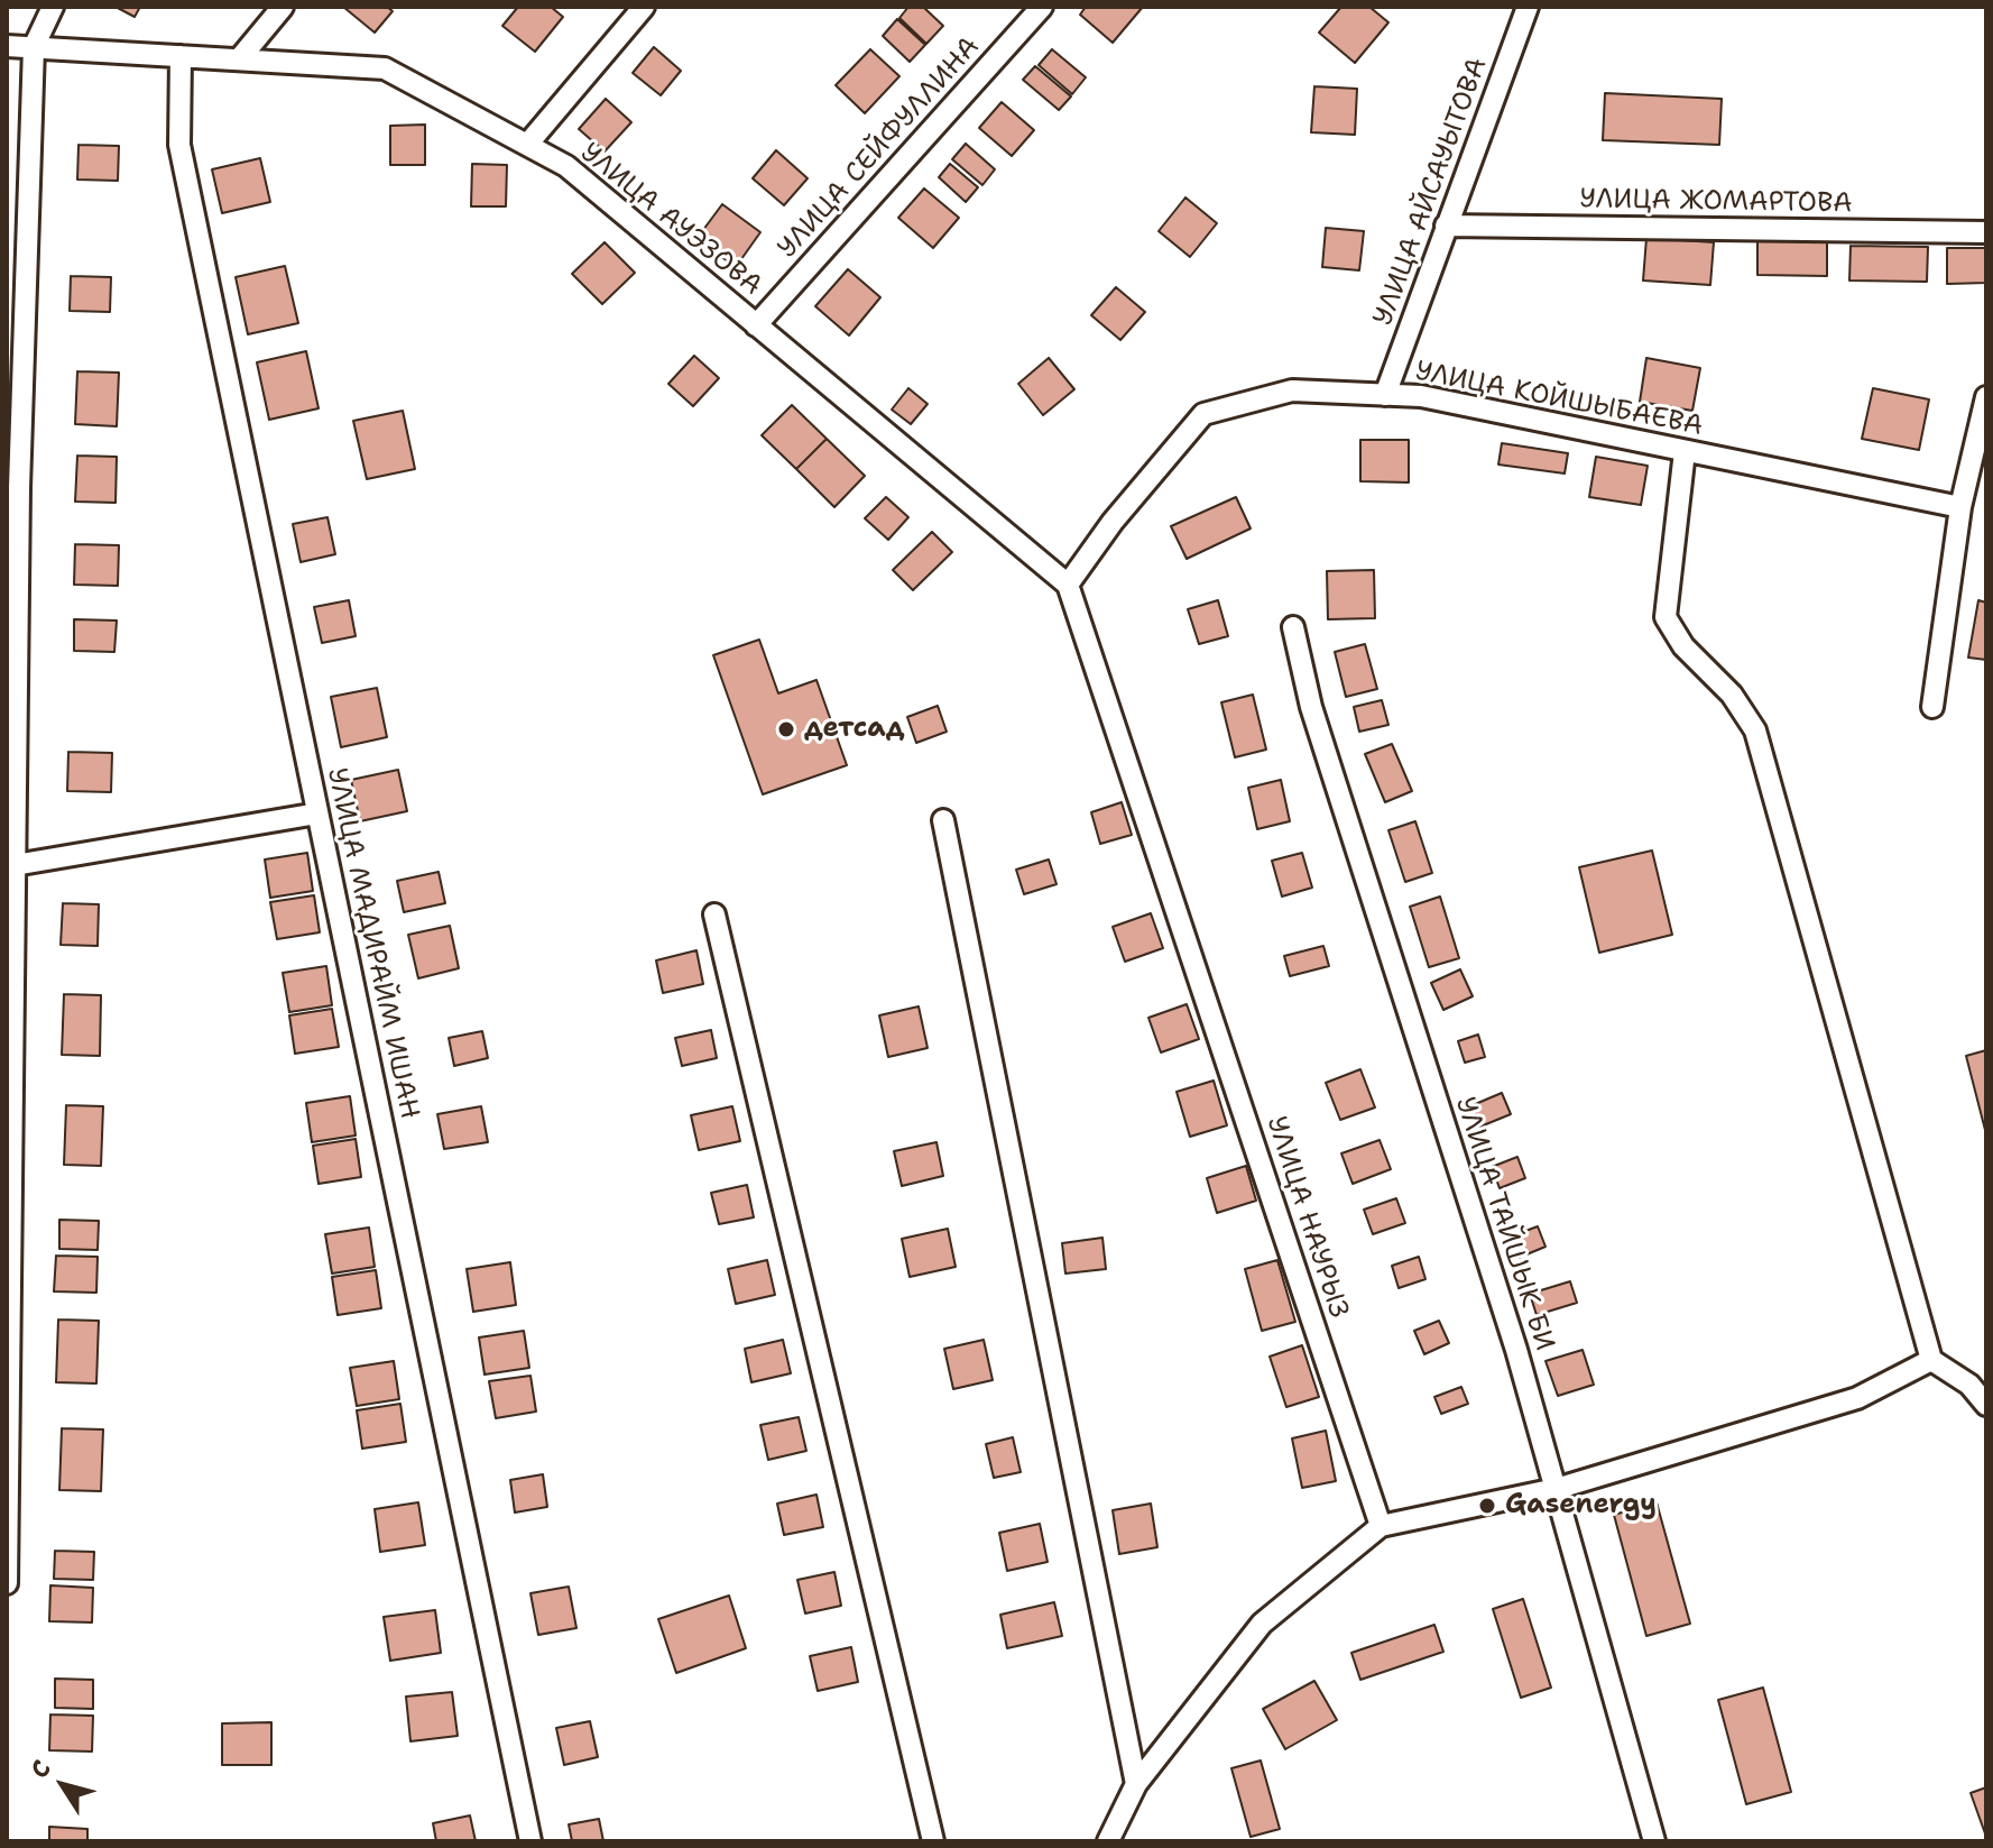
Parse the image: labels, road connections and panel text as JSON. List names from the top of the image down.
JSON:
{
  "streets": {
    "street": [
      "УЛИЦА СЕЙФУЛЛИНА",
      "УЛИЦА АЙСАУЫТОВА",
      "УЛИЦА ЖОМАРТОВА",
      "УЛИЦА АУЭЗОВА",
      "УЛИЦА КОЙШЫБАЕВА",
      "УЛИЦА МАДИРАЙМ ИШАН",
      "УЛИЦА НАУРЫЗ",
      "УЛИЦА ТАЙШЫК БИ"
    ]
  },
  "crossings": [
    ["УЛИЦА СЕЙФУЛЛИНА", "УЛИЦА АУЭЗОВА"],
    ["УЛИЦА АЙСАУЫТОВА", "УЛИЦА ЖОМАРТОВА"],
    ["УЛИЦА АЙСАУЫТОВА", "УЛИЦА КОЙШЫБАЕВА"],
    ["УЛИЦА АУЭЗОВА", "УЛИЦА КОЙШЫБАЕВА"],
    ["УЛИЦА АУЭЗОВА", "УЛИЦА МАДИРАЙМ ИШАН"],
    ["УЛИЦА АУЭЗОВА", "УЛИЦА НАУРЫЗ"],
    ["УЛИЦА КОЙШЫБАЕВА", "УЛИЦА НАУРЫЗ"]
  ],
  "places": ["детсад", "Gasenergy"],
  "north": "top left"
}
